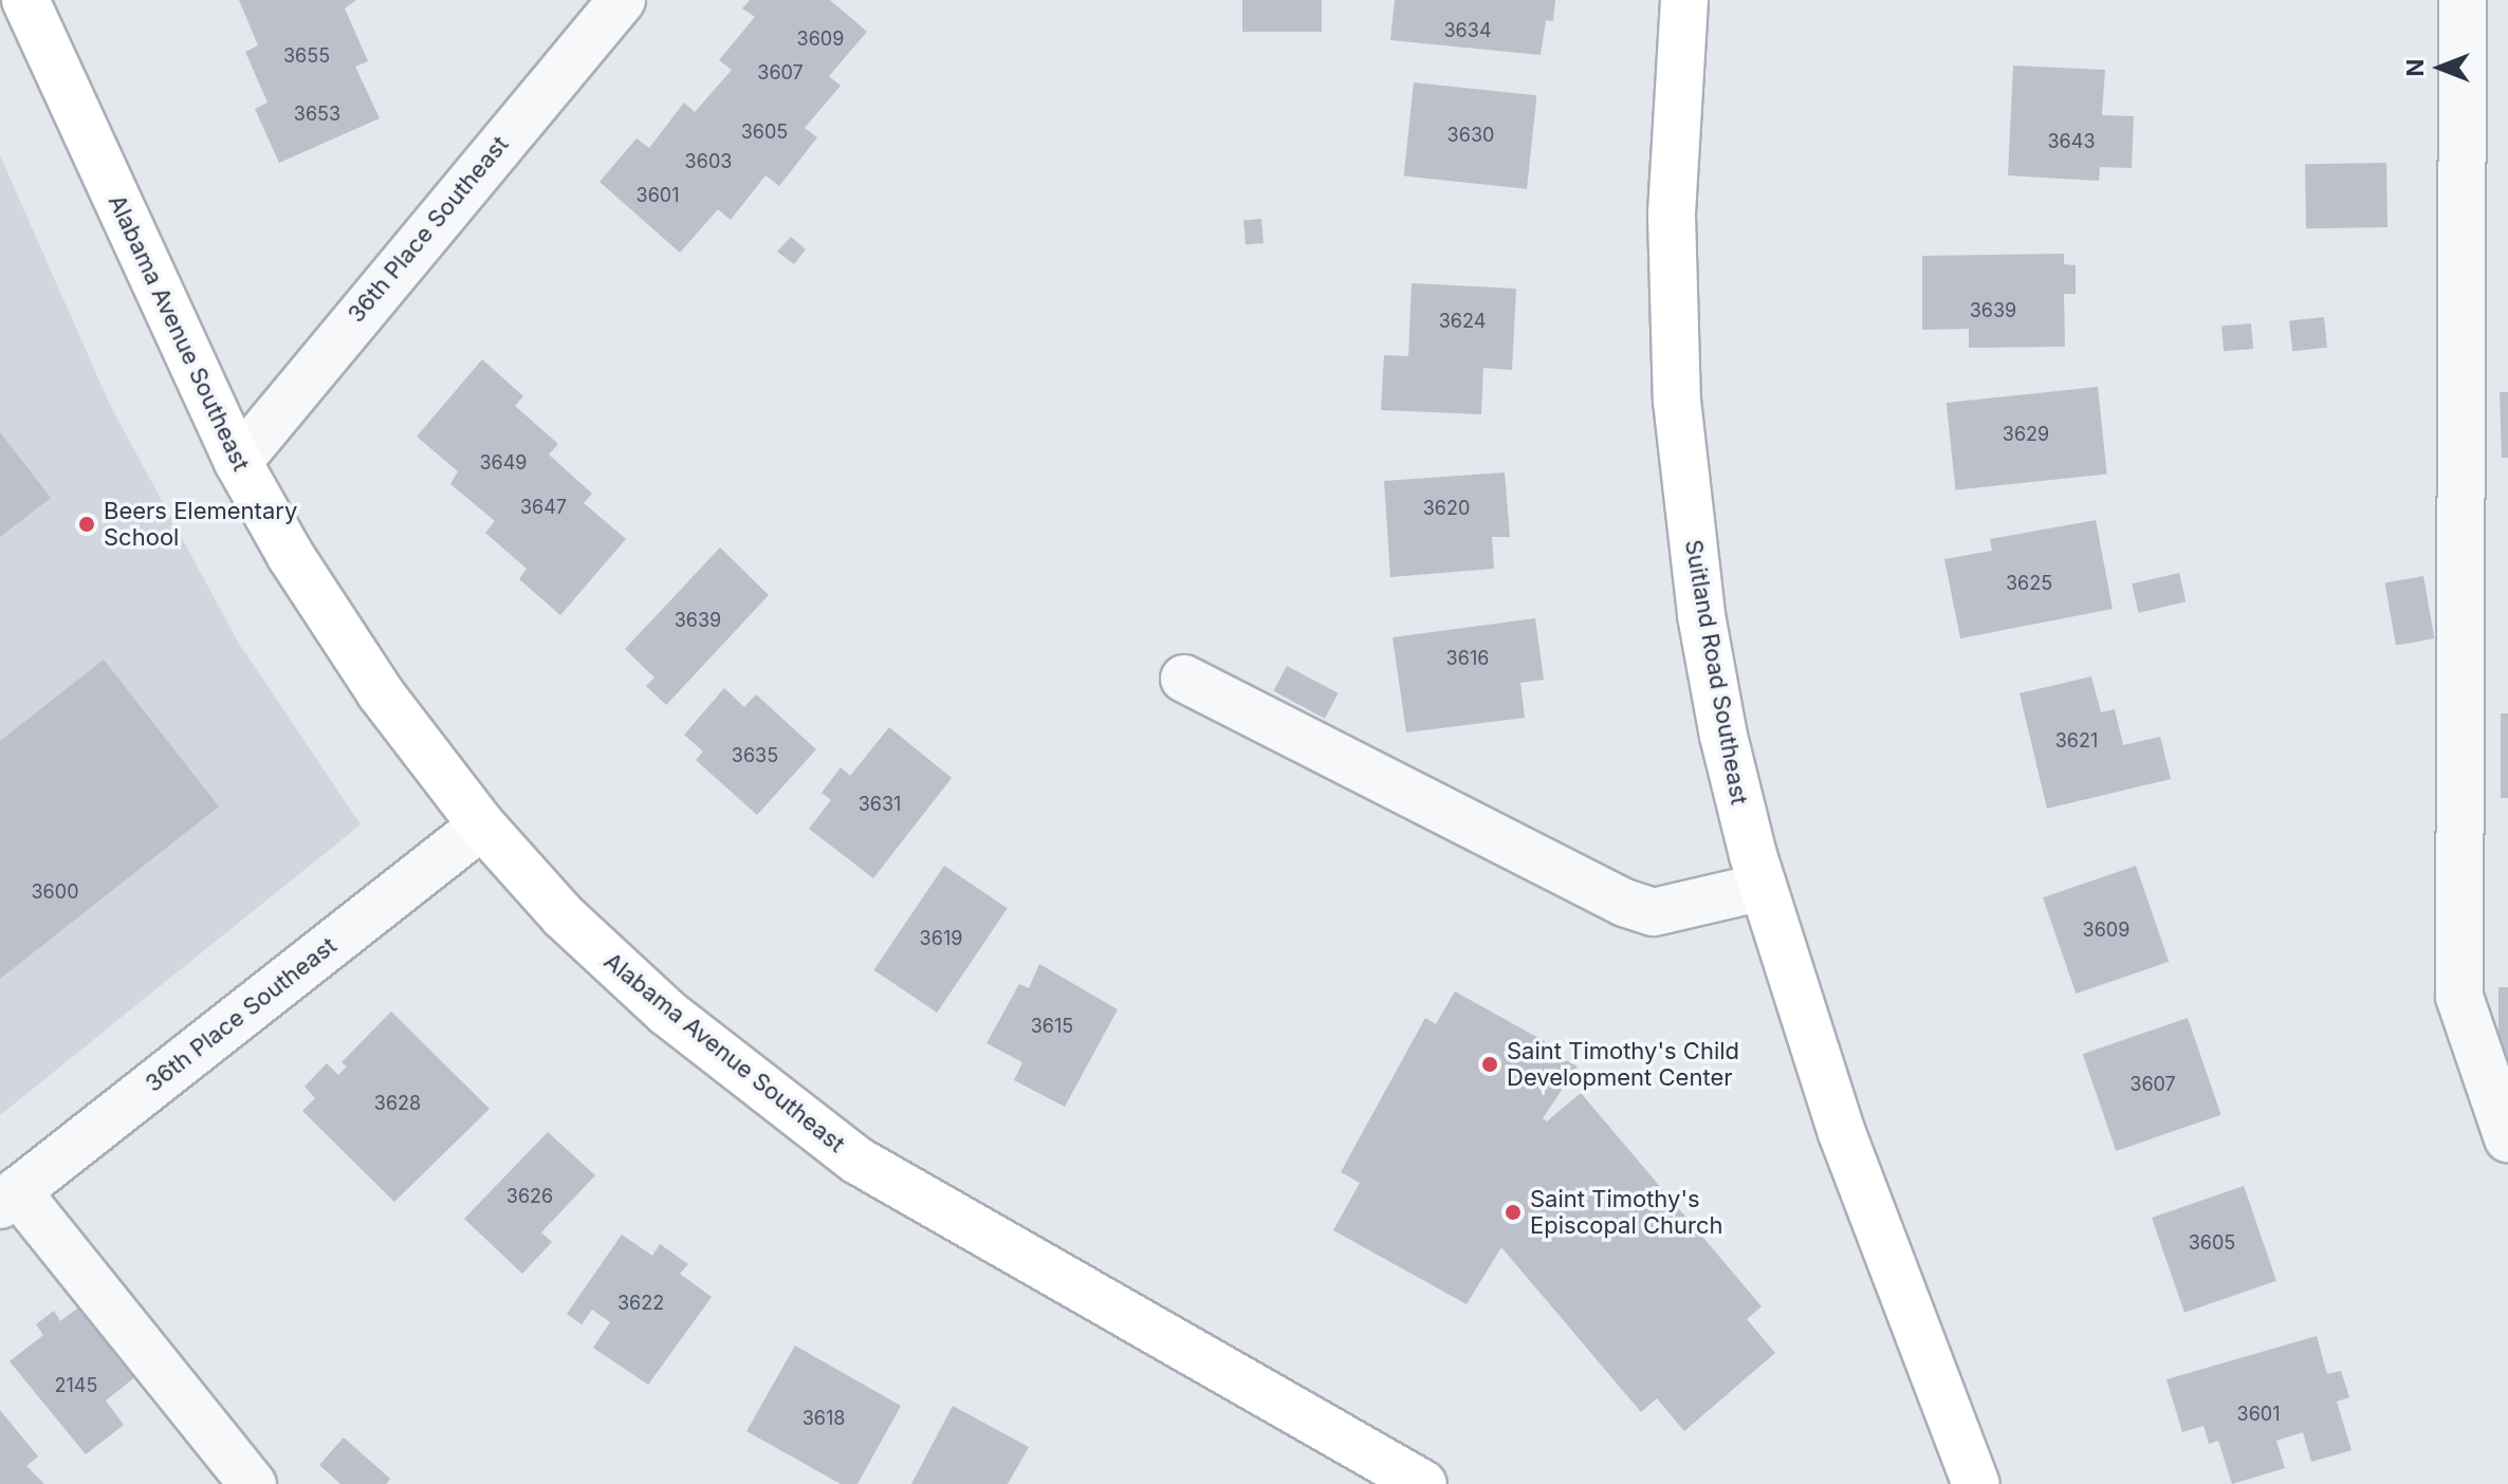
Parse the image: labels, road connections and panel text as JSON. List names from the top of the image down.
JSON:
{
  "streets": {
    "main road": ["Alabama Avenue Southeast", "Suitland Road Southeast"],
    "street": ["36th Place Southeast"]
  },
  "crossings": [
    ["36th Place Southeast", "Alabama Avenue Southeast"]
  ],
  "places": ["Beers Elementary School", "Saint Timothy's Child Development Center", "Saint Timothy's Episcopal Church"],
  "house_numbers": [
    "3634",
    "3609",
    "3655",
    "3607",
    "3653",
    "3605",
    "3630",
    "3643",
    "3603",
    "3601",
    "3639",
    "3624",
    "3629",
    "3649",
    "3647",
    "3620",
    "3625",
    "3639",
    "3616",
    "3621",
    "3635",
    "3631",
    "3600",
    "3609",
    "3619",
    "3615",
    "3607",
    "3628",
    "3626",
    "3605",
    "3622",
    "2145",
    "3601",
    "3618"
  ],
  "north": "left"
}
